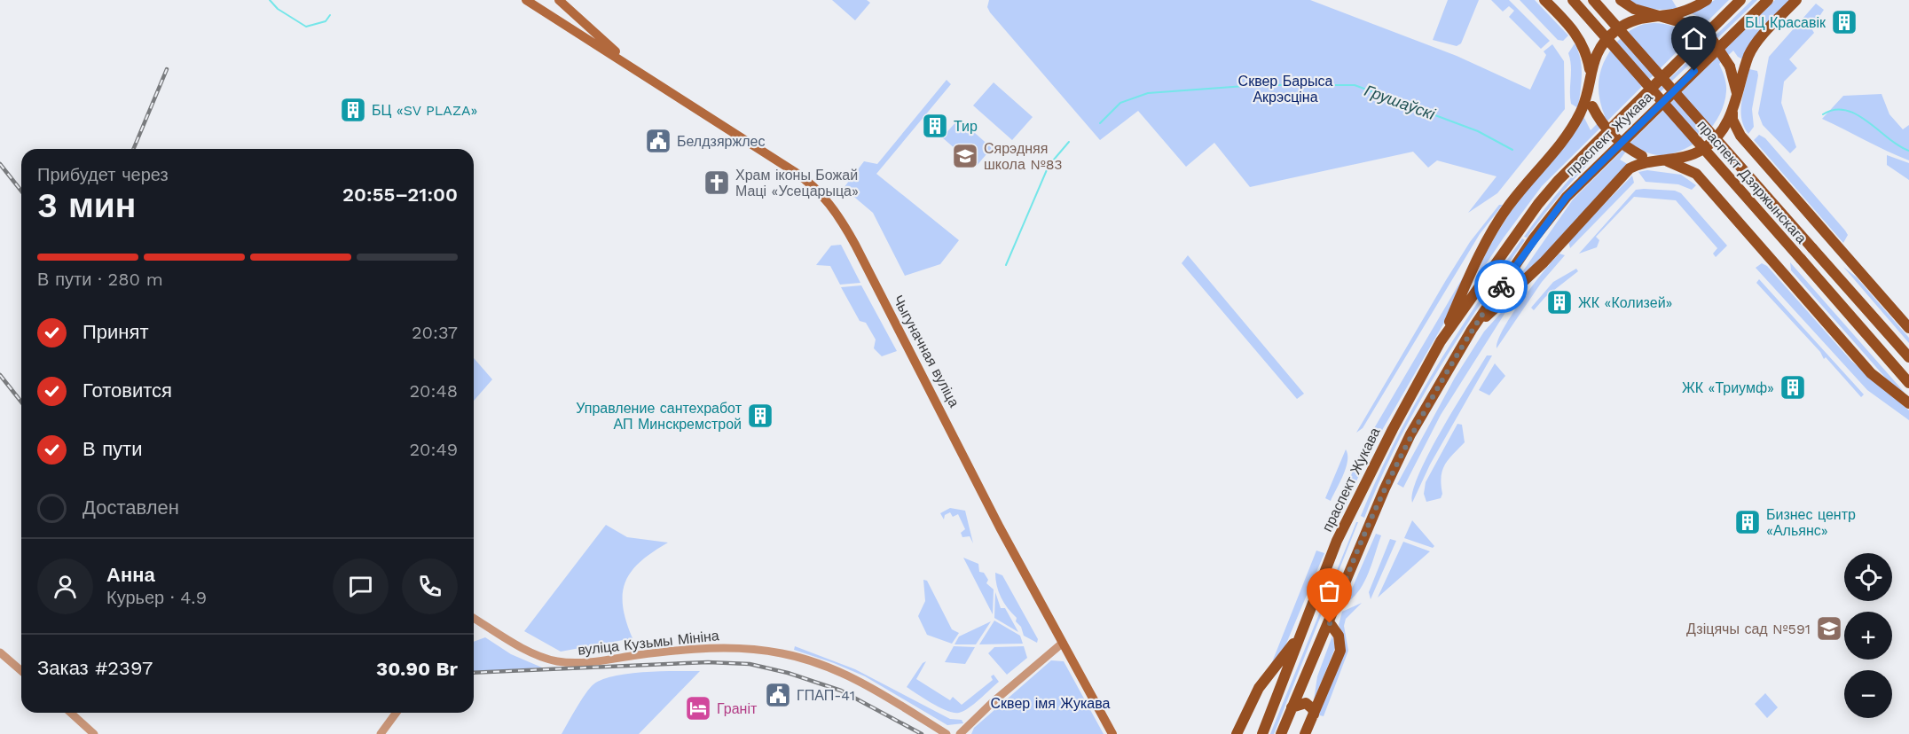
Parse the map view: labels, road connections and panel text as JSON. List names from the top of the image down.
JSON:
{
  "streets": {
    "main road": ["праспект Жукава", "праспект Дзяржынскага", "Чыгуначная вуліца"],
    "street": ["вуліца Кузьмы Мініна"]
  },
  "water": ["Грушаўскі"],
  "parks": ["Сквер Барыса Акрэсціна", "Сквер імя Жукава"],
  "places": {
    "building": [
      "БЦ Красавік",
      "БЦ «SV PLAZA»",
      "Тир",
      "ЖК «Колизей»",
      "ЖК «Триумф»",
      "Управление сантехработ АП Минскремстрой",
      "Бизнес центр «Альянс»"
    ],
    "public building": ["Белдзяржлес", "ГПАП-41"],
    "school or university": ["Сярэдняя школа №83", "Дзіцячы сад №591"],
    "church": ["Храм іконы Божай Маці «Усецарыца»"],
    "hotel": ["Граніт"]
  },
  "page": {
    "heading": ["3 мин", "Прибудет через", "20:55–21:00"],
    "panel": [
      "Анна",
      "Курьер · 4.9",
      "Заказ #2397",
      "30.90 Br"
    ],
    "bar": "В пути · 280 m",
    "list": [
      ["Принят", "20:37"],
      ["Готовится", "20:48"],
      ["В пути", "20:49"],
      "Доставлен"
    ],
    "map_buttons": ["+", "−"]
  }
}
